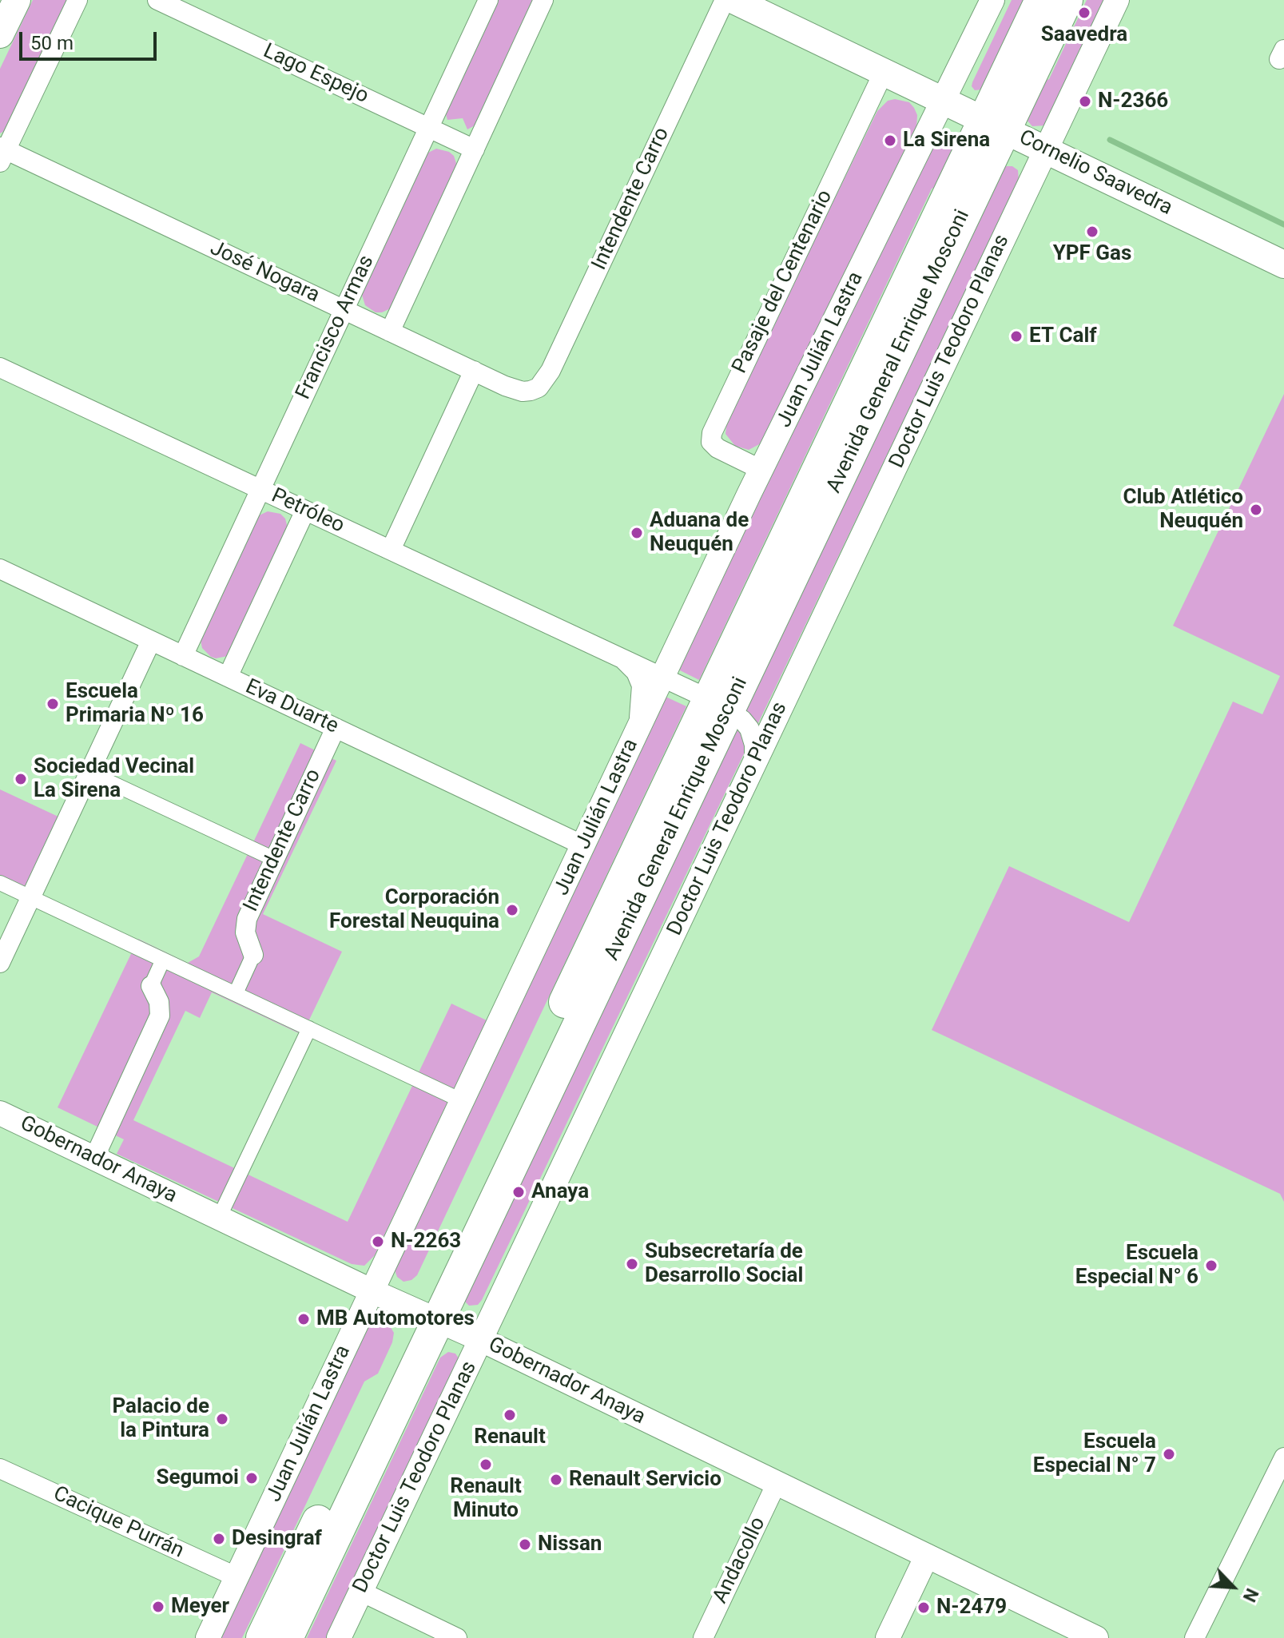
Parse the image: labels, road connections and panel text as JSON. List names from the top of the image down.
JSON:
{
  "streets": {
    "highway": ["Avenida General Enrique Mosconi"],
    "main road": ["Cornelio Saavedra"],
    "street": [
      "Lago Espejo",
      "Intendente Carro",
      "José Nogara",
      "Pasaje del Centenario",
      "Francisco Armas",
      "Juan Julián Lastra",
      "Doctor Luis Teodoro Planas",
      "Petróleo",
      "Eva Duarte",
      "Gobernador Anaya",
      "Cacique Purrán",
      "Andacollo"
    ]
  },
  "crossings": [
    ["Lago Espejo", "Francisco Armas"],
    ["Cornelio Saavedra", "Pasaje del Centenario"],
    ["Cornelio Saavedra", "Juan Julián Lastra"],
    ["Cornelio Saavedra", "Avenida General Enrique Mosconi"],
    ["Cornelio Saavedra", "Doctor Luis Teodoro Planas"],
    ["Intendente Carro", "José Nogara"],
    ["Intendente Carro", "Eva Duarte"],
    ["José Nogara", "Francisco Armas"],
    ["Pasaje del Centenario", "Juan Julián Lastra"],
    ["Francisco Armas", "Petróleo"],
    ["Francisco Armas", "Eva Duarte"],
    ["Juan Julián Lastra", "Petróleo"],
    ["Juan Julián Lastra", "Eva Duarte"],
    ["Juan Julián Lastra", "Gobernador Anaya"],
    ["Juan Julián Lastra", "Cacique Purrán"],
    ["Avenida General Enrique Mosconi", "Petróleo"],
    ["Avenida General Enrique Mosconi", "Gobernador Anaya"],
    ["Doctor Luis Teodoro Planas", "Petróleo"],
    ["Doctor Luis Teodoro Planas", "Gobernador Anaya"],
    ["Gobernador Anaya", "Andacollo"]
  ],
  "places": [
    "Saavedra",
    "N-2366",
    "La Sirena",
    "YPF Gas",
    "ET Calf",
    "Club Atlético Neuquén",
    "Aduana de Neuquén",
    "Escuela Primaria Nº 16",
    "Sociedad Vecinal La Sirena",
    "Corporación Forestal Neuquina",
    "Anaya",
    "N-2263",
    "Subsecretaría de Desarrollo Social",
    "Escuela Especial N° 6",
    "MB Automotores",
    "Renault",
    "Palacio de la Pintura",
    "Escuela Especial N° 7",
    "Renault Minuto",
    "Segumoi",
    "Renault Servicio",
    "Desingraf",
    "Nissan",
    "Meyer",
    "N-2479"
  ],
  "scale_bar": "50 m",
  "north": "bottom right"
}
